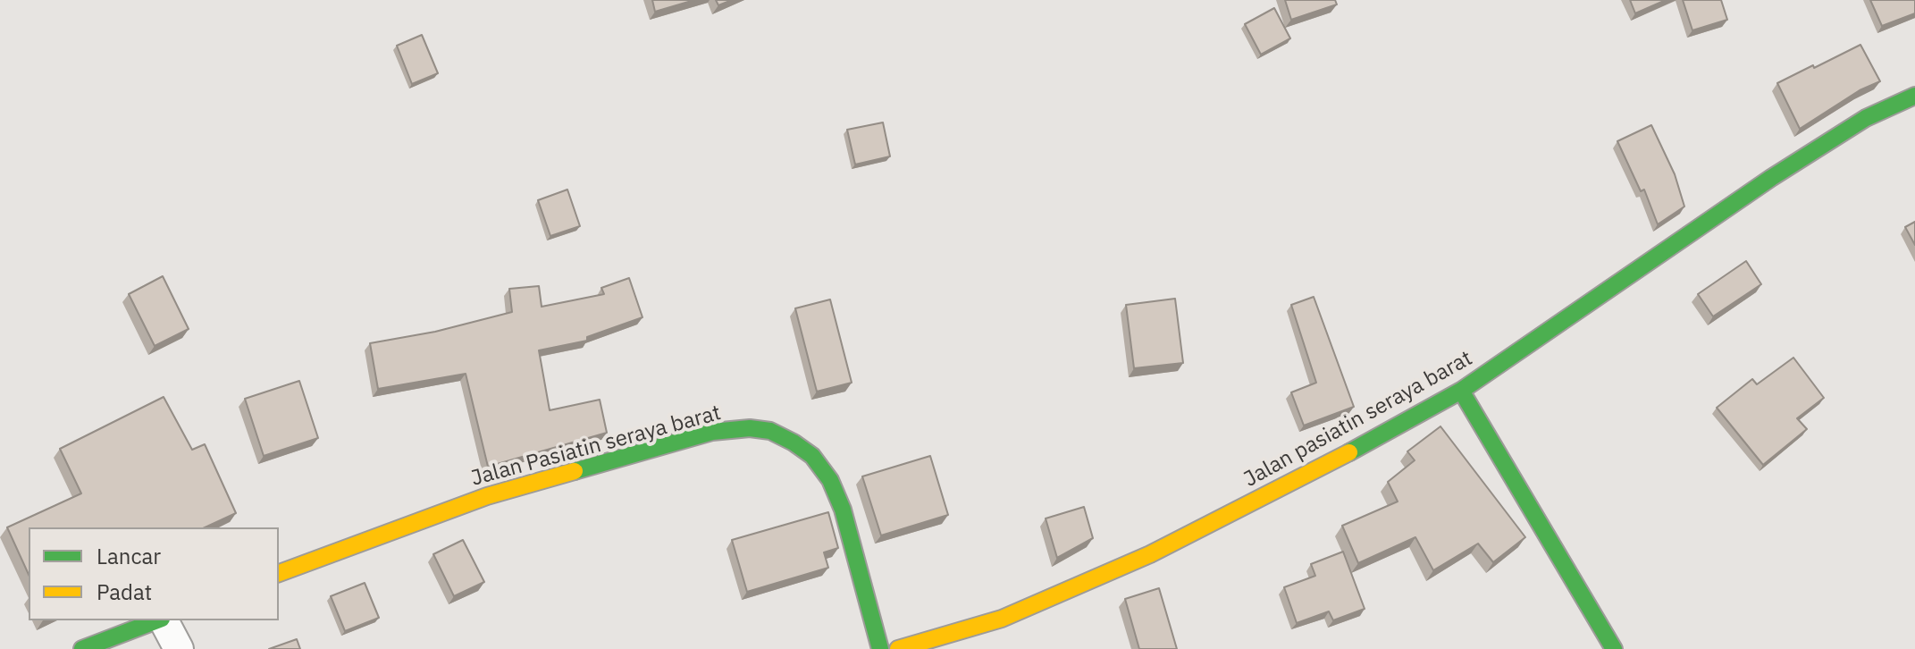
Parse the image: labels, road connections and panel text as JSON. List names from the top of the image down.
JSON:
{
  "streets": {
    "street": ["Jalan pasiatin seraya barat", "Jalan Pasiatin seraya barat"]
  },
  "legend": ["Lancar", "Padat"]
}
